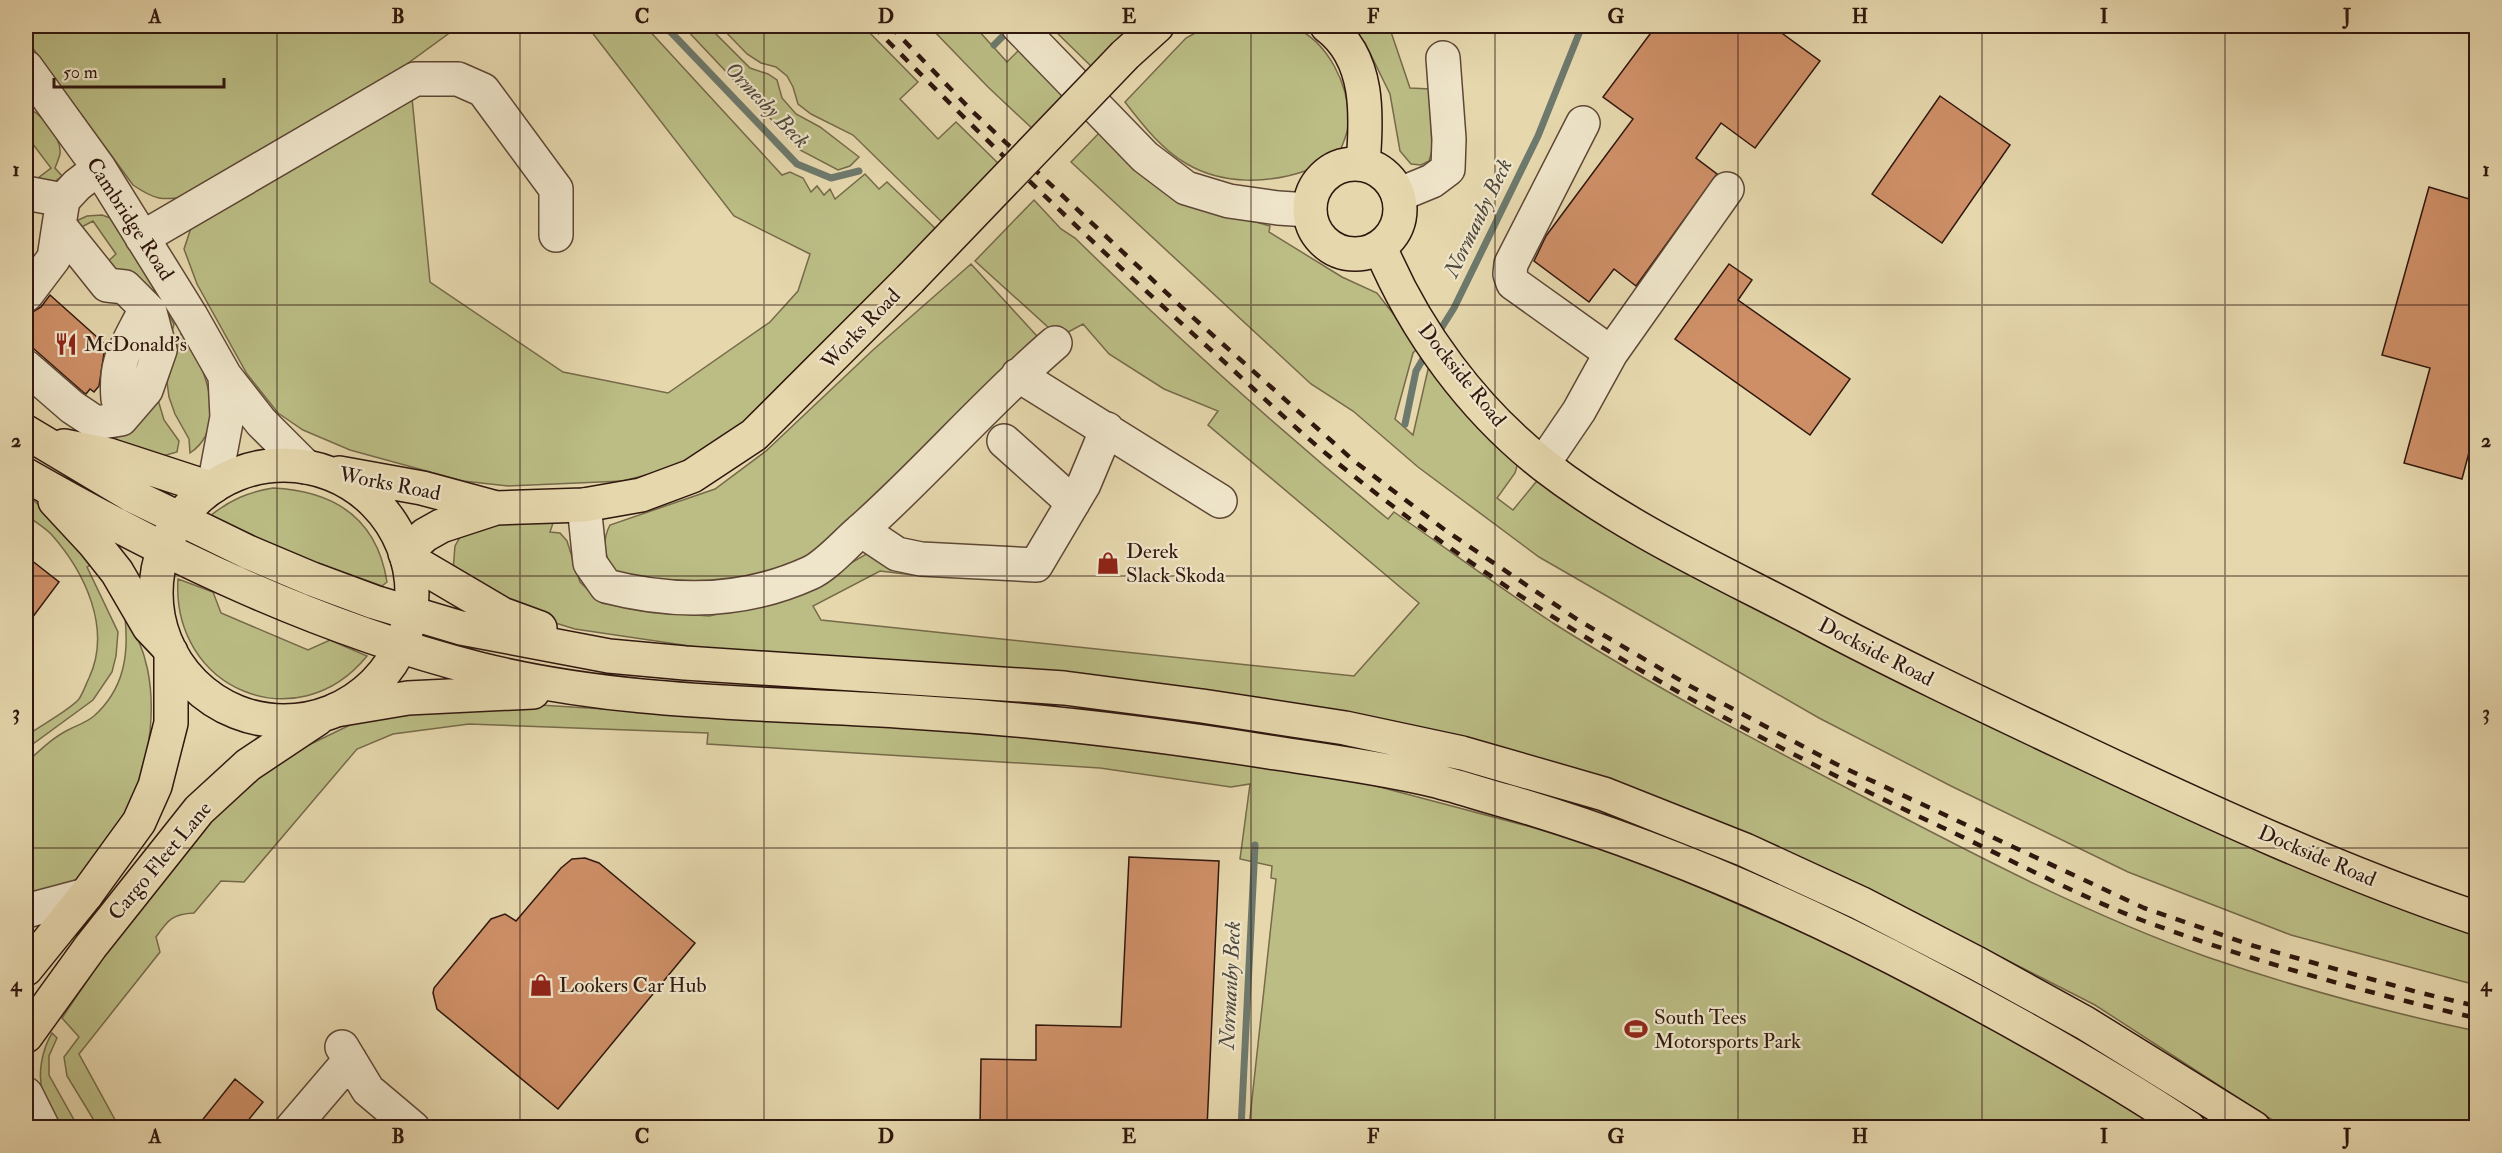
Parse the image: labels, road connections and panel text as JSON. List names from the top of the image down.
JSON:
{
  "streets": {
    "main road": ["Works Road", "Dockside Road", "Cargo Fleet Lane"],
    "street": ["Cambridge Road"]
  },
  "crossings": [
    ["Cambridge Road", "Works Road"]
  ],
  "water": ["Ormesby Beck", "Normanby Beck"],
  "places": {
    "restaurant": ["McDonald's"],
    "shop": ["Derek Slack Skoda", "Lookers Car Hub"],
    "sports": ["South Tees Motorsports Park"]
  },
  "scale_bar": "50 m",
  "grid": {
    "columns": [
      "A",
      "B",
      "C",
      "D",
      "E",
      "F",
      "G",
      "H",
      "I",
      "J"
    ],
    "rows": [
      "1",
      "2",
      "3",
      "4"
    ]
  }
}
